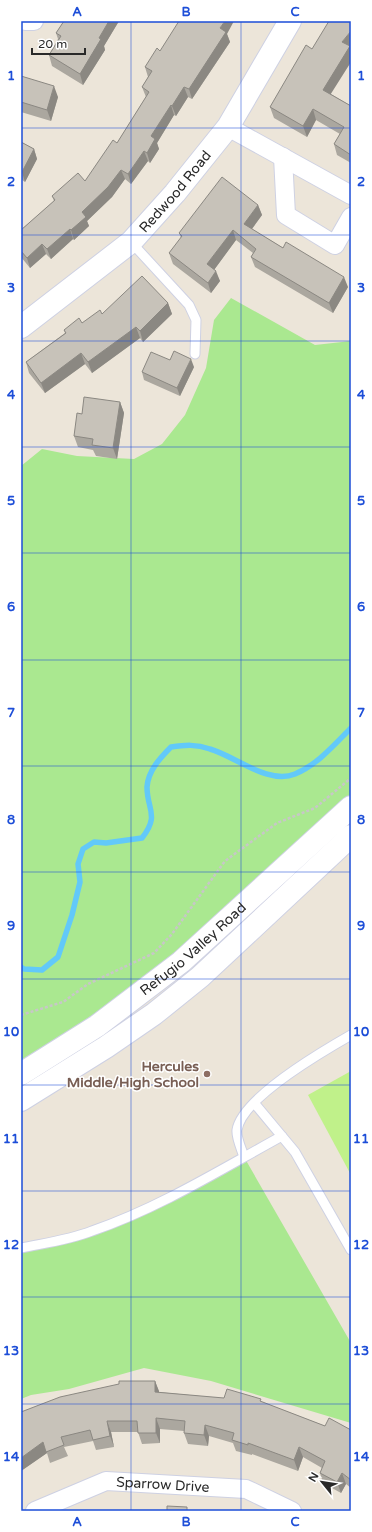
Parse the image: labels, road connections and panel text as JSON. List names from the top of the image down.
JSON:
{
  "streets": {
    "street": ["Redwood Road", "Refugio Valley Road", "Sparrow Drive"]
  },
  "places": ["Hercules Middle/High School"],
  "scale_bar": "20 m",
  "north": "top left",
  "grid": {
    "columns": ["A", "B", "C"],
    "rows": [
      "1",
      "2",
      "3",
      "4",
      "5",
      "6",
      "7",
      "8",
      "9",
      "10",
      "11",
      "12",
      "13",
      "14"
    ]
  }
}
